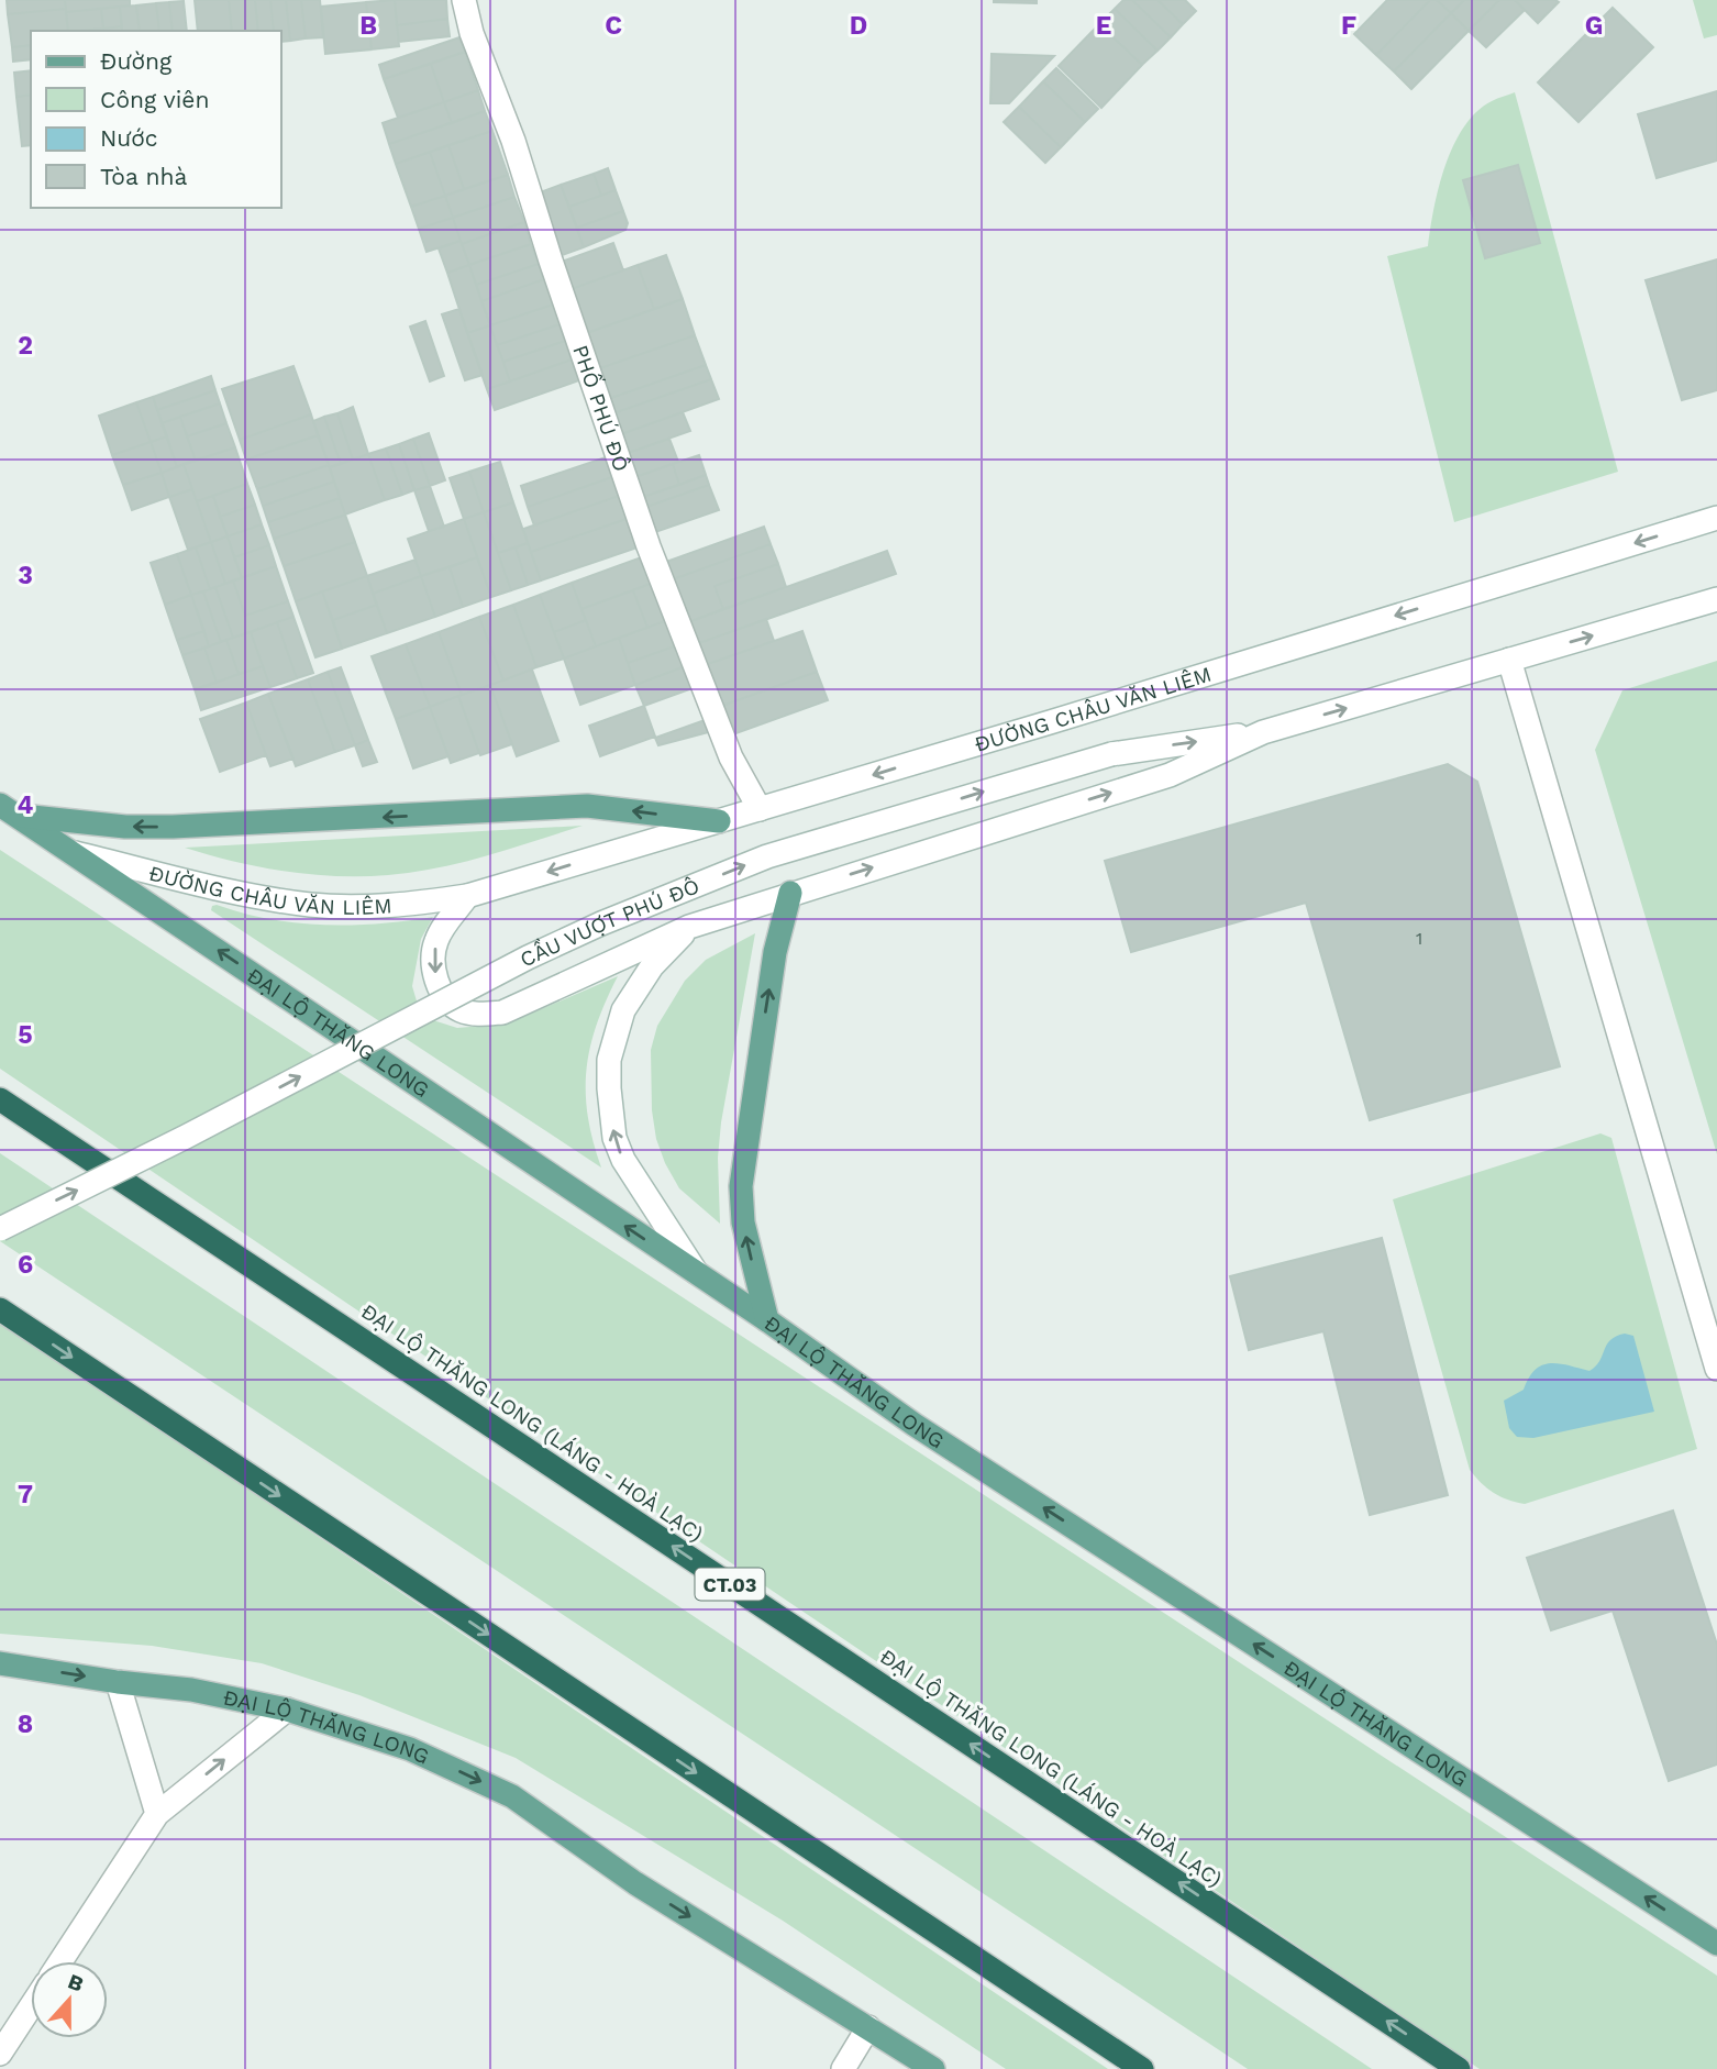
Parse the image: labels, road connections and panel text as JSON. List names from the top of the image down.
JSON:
{
  "streets": {
    "highway": ["ĐẠI LỘ THĂNG LONG (LÁNG - HOÀ LẠC)", "CT.03"],
    "main road": [
      "PHỐ PHÚ ĐÔ",
      "ĐƯỜNG CHÂU VĂN LIÊM",
      "CẦU VƯỢT PHÚ ĐÔ",
      "ĐẠI LỘ THĂNG LONG"
    ]
  },
  "crossings": [
    ["PHỐ PHÚ ĐÔ", "ĐƯỜNG CHÂU VĂN LIÊM"],
    ["ĐƯỜNG CHÂU VĂN LIÊM", "ĐẠI LỘ THĂNG LONG"]
  ],
  "house_numbers": ["1"],
  "legend": [
    "Đường",
    "Công viên",
    "Nước",
    "Tòa nhà"
  ],
  "north": "top",
  "grid": {
    "columns": [
      "B",
      "C",
      "D",
      "E",
      "F",
      "G"
    ],
    "rows": [
      "2",
      "3",
      "4",
      "5",
      "6",
      "7",
      "8"
    ]
  }
}
